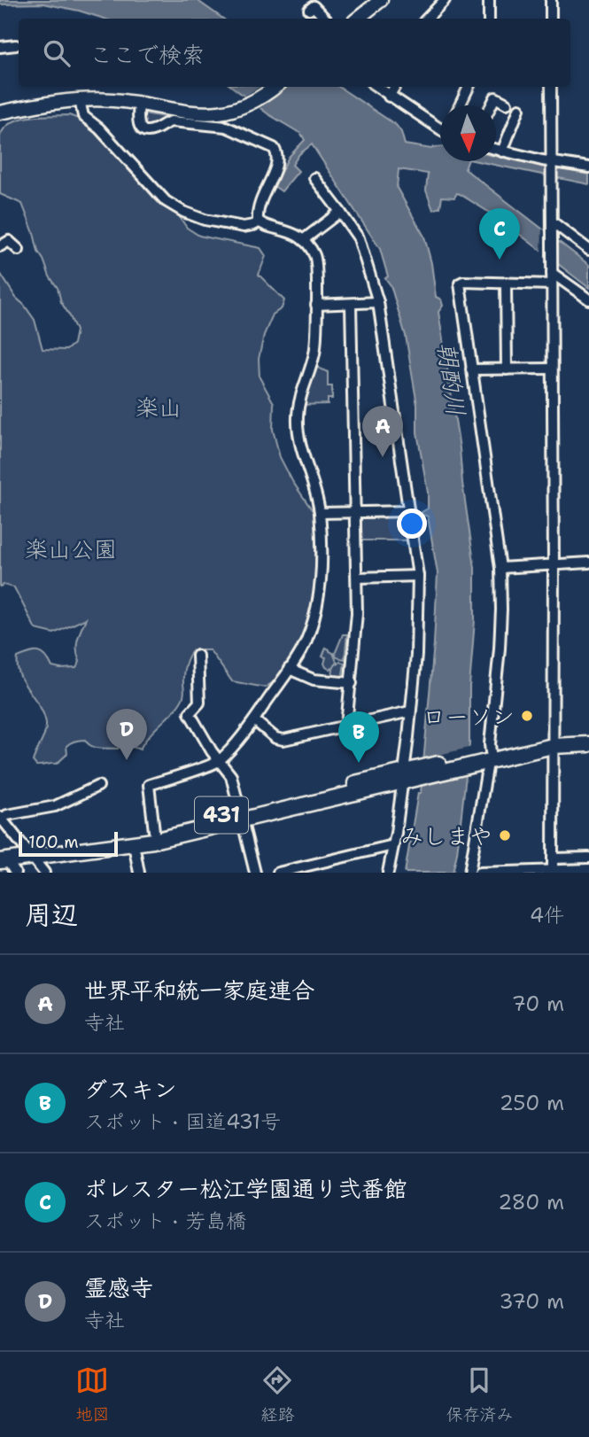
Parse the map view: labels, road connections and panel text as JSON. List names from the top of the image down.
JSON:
{
  "streets": {
    "highway": ["431"]
  },
  "water": ["朝酌川"],
  "parks": ["楽山", "楽山公園"],
  "places": ["ローソン", "みしまや"],
  "scale_bar": "100 m",
  "north": "bottom",
  "page": {
    "search": "ここで検索",
    "pins": [
      "C",
      "A",
      "D",
      "B"
    ],
    "scale": "100 m",
    "heading": ["周辺", "4件"],
    "list": [
      {
        "mark": "A",
        "name": "世界平和統一家庭連合",
        "note": "寺社",
        "value": "70 m"
      },
      {
        "mark": "B",
        "name": "ダスキン",
        "note": "スポット · 国道431号",
        "value": "250 m"
      },
      {
        "mark": "C",
        "name": "ポレスター松江学園通り弐番館",
        "note": "スポット · 芳島橋",
        "value": "280 m"
      },
      {
        "mark": "D",
        "name": "霊感寺",
        "note": "寺社",
        "value": "370 m"
      }
    ],
    "nav": ["地図", "経路", "保存済み"]
  }
}
